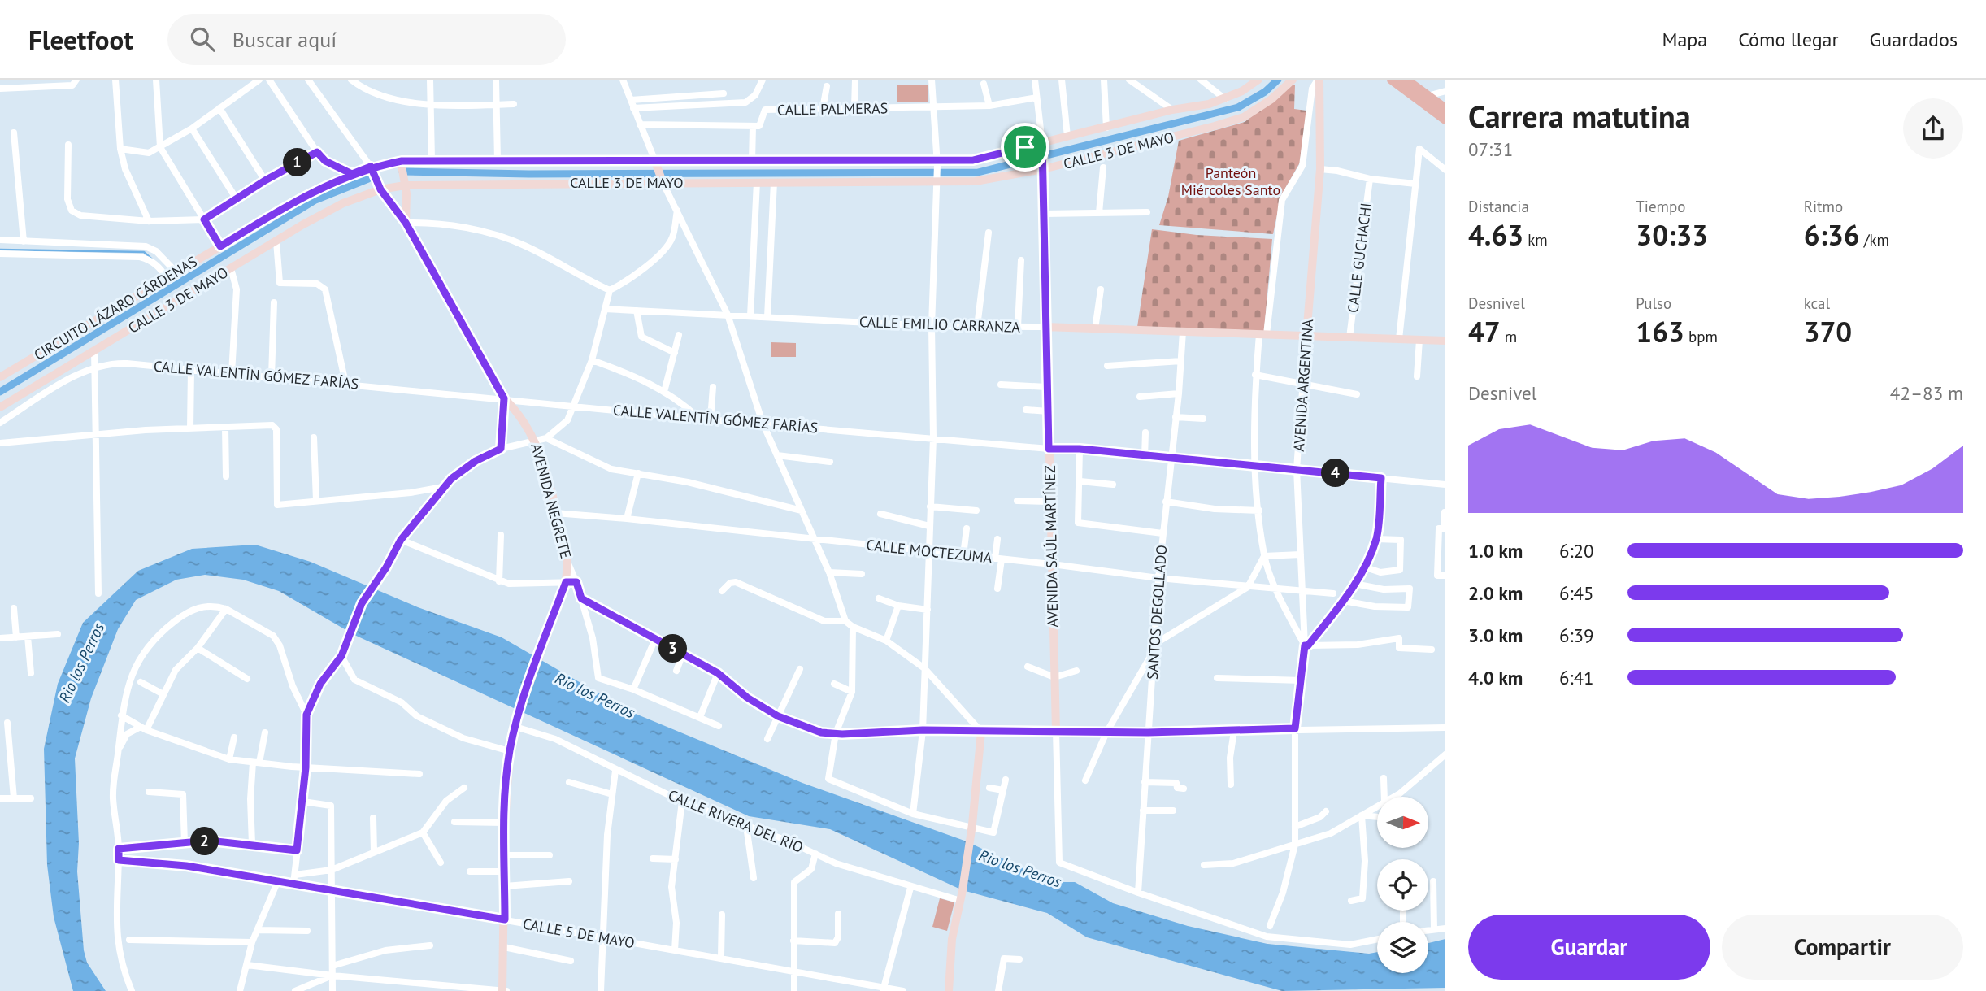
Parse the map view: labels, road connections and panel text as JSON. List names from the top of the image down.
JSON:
{
  "streets": {
    "street": [
      "CALLE PALMERAS",
      "CALLE 3 DE MAYO",
      "CALLE GUCHACHI",
      "CIRCUITO LÁZARO CÁRDENAS",
      "CALLE EMILIO CARRANZA",
      "CALLE VALENTÍN GÓMEZ FARÍAS",
      "AVENIDA ARGENTINA",
      "AVENIDA NEGRETE",
      "AVENIDA SAÚL MARTÍNEZ",
      "CALLE MOCTEZUMA",
      "SANTOS DEGOLLADO",
      "CALLE RIVERA DEL RÍO",
      "CALLE 5 DE MAYO"
    ]
  },
  "crossings": [
    ["CALLE 3 DE MAYO", "AVENIDA NEGRETE"],
    ["CALLE 3 DE MAYO", "AVENIDA SAÚL MARTÍNEZ"],
    ["CALLE GUCHACHI", "CALLE EMILIO CARRANZA"],
    ["CIRCUITO LÁZARO CÁRDENAS", "AVENIDA NEGRETE"],
    ["CIRCUITO LÁZARO CÁRDENAS", "AVENIDA SAÚL MARTÍNEZ"],
    ["CALLE EMILIO CARRANZA", "AVENIDA ARGENTINA"],
    ["CALLE EMILIO CARRANZA", "AVENIDA SAÚL MARTÍNEZ"],
    ["CALLE EMILIO CARRANZA", "SANTOS DEGOLLADO"],
    ["CALLE VALENTÍN GÓMEZ FARÍAS", "AVENIDA ARGENTINA"],
    ["CALLE VALENTÍN GÓMEZ FARÍAS", "AVENIDA NEGRETE"],
    ["CALLE VALENTÍN GÓMEZ FARÍAS", "AVENIDA SAÚL MARTÍNEZ"],
    ["CALLE VALENTÍN GÓMEZ FARÍAS", "SANTOS DEGOLLADO"],
    ["AVENIDA ARGENTINA", "CALLE MOCTEZUMA"],
    ["AVENIDA NEGRETE", "CALLE MOCTEZUMA"],
    ["AVENIDA SAÚL MARTÍNEZ", "CALLE MOCTEZUMA"],
    ["AVENIDA SAÚL MARTÍNEZ", "SANTOS DEGOLLADO"],
    ["CALLE MOCTEZUMA", "SANTOS DEGOLLADO"]
  ],
  "water": ["Rio los Perros"],
  "parks": ["Panteón Miércoles Santo"],
  "north": "right",
  "page": {
    "header": "Fleetfoot",
    "search": "Buscar aquí",
    "nav": ["Mapa", "Cómo llegar", "Guardados"],
    "heading": ["Carrera matutina", "07:31"],
    "pins": [
      "1",
      "4",
      "3",
      "2"
    ],
    "stats": [
      ["Distancia", "4.63 km"],
      ["Tiempo", "30:33"],
      ["Ritmo", "6:36 /km"],
      ["Desnivel", "47 m"],
      ["Pulso", "163 bpm"],
      ["kcal", "370"]
    ],
    "chart": ["Desnivel", "42–83 m"],
    "list": [
      {
        "name": "1.0 km",
        "note": "6:20"
      },
      {
        "name": "2.0 km",
        "note": "6:45"
      },
      {
        "name": "3.0 km",
        "note": "6:39"
      },
      {
        "name": "4.0 km",
        "note": "6:41"
      }
    ],
    "buttons": ["Guardar", "Compartir"]
  }
}
